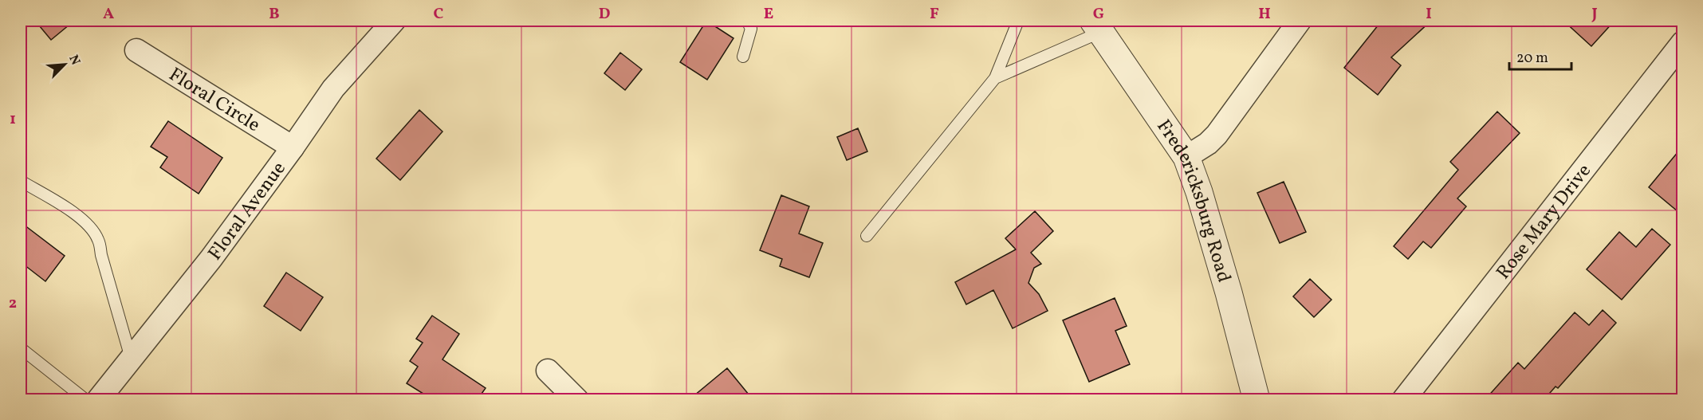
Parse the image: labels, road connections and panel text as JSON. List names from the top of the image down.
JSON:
{
  "streets": {
    "street": [
      "Floral Circle",
      "Fredericksburg Road",
      "Floral Avenue",
      "Rose Mary Drive"
    ]
  },
  "crossings": [
    ["Floral Circle", "Floral Avenue"]
  ],
  "scale_bar": "20 m",
  "north": "top right",
  "grid": {
    "columns": [
      "A",
      "B",
      "C",
      "D",
      "E",
      "F",
      "G",
      "H",
      "I",
      "J"
    ],
    "rows": ["1", "2"]
  }
}
